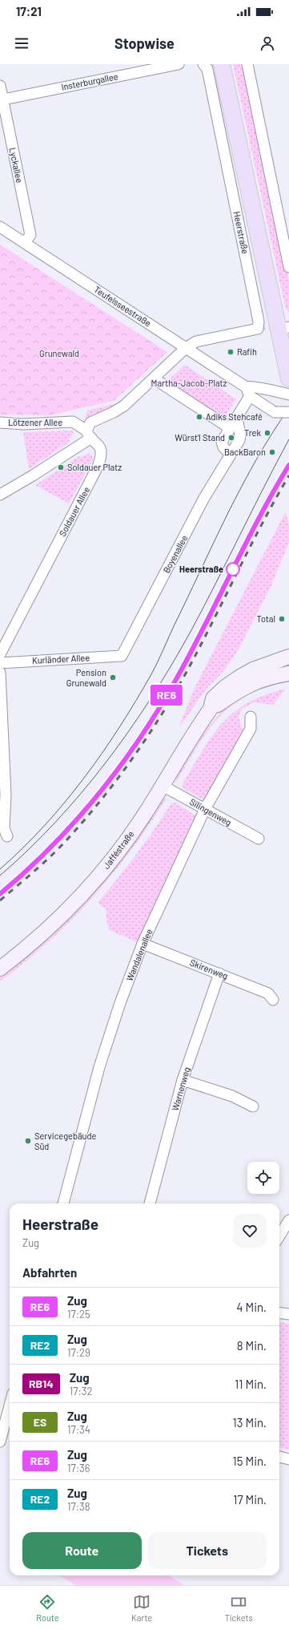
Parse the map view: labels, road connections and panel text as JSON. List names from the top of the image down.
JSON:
{
  "streets": {
    "main road": ["Heerstraße", "Jafféstraße"],
    "street": [
      "Insterburgallee",
      "Lyckallee",
      "Teufelsseestraße",
      "Lötzener Allee",
      "Soldauer Allee",
      "Boyenallee",
      "Kurländer Allee",
      "Silingenweg",
      "Wandalenallee",
      "Skirenweg",
      "Warnenweg"
    ]
  },
  "crossings": [
    ["Insterburgallee", "Lyckallee"],
    ["Lyckallee", "Teufelsseestraße"],
    ["Heerstraße", "Teufelsseestraße"],
    ["Lötzener Allee", "Soldauer Allee"],
    ["Boyenallee", "Kurländer Allee"],
    ["Silingenweg", "Jafféstraße"],
    ["Silingenweg", "Wandalenallee"],
    ["Wandalenallee", "Skirenweg"],
    ["Skirenweg", "Warnenweg"]
  ],
  "parks": ["Grunewald", "Martha-Jacob-Platz"],
  "places": [
    "Rafih",
    "Adiks Stehcafé",
    "Trek",
    "Würst'l Stand",
    "BackBaron",
    "Soldauer Platz",
    "Heerstraße",
    "Total",
    "Pension Grunewald",
    "Servicegebäude Süd"
  ],
  "page": {
    "status": "17:21",
    "header": "Stopwise",
    "on_map": "RE6",
    "heading": [
      ["Heerstraße", "Zug"],
      "Abfahrten"
    ],
    "list": [
      {
        "mark": "RE6",
        "name": "Zug",
        "note": "17:25",
        "value": "4 Min."
      },
      {
        "mark": "RE2",
        "name": "Zug",
        "note": "17:29",
        "value": "8 Min."
      },
      {
        "mark": "RB14",
        "name": "Zug",
        "note": "17:32",
        "value": "11 Min."
      },
      {
        "mark": "ES",
        "name": "Zug",
        "note": "17:34",
        "value": "13 Min."
      },
      {
        "mark": "RE6",
        "name": "Zug",
        "note": "17:36",
        "value": "15 Min."
      },
      {
        "mark": "RE2",
        "name": "Zug",
        "note": "17:38",
        "value": "17 Min."
      }
    ],
    "buttons": ["Route", "Tickets"],
    "tabs": ["Route", "Karte", "Tickets"]
  }
}
